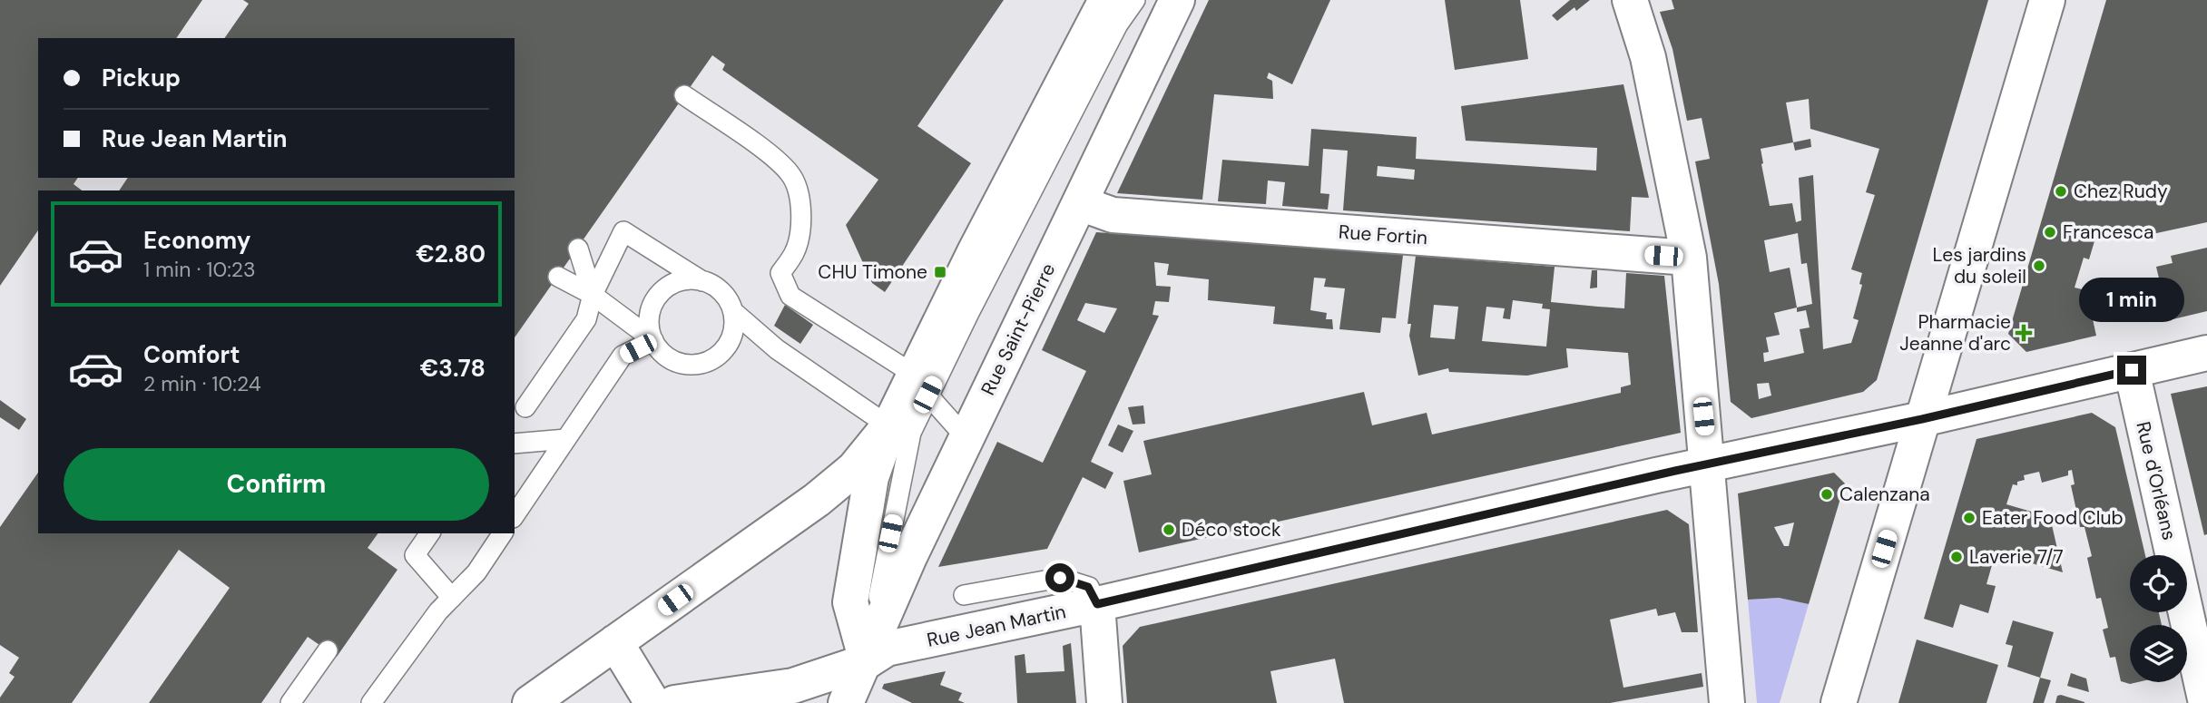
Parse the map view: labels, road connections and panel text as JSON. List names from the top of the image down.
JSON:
{
  "streets": {
    "street": [
      "Rue Fortin",
      "Rue Saint-Pierre",
      "Rue d'Orléans",
      "Rue Jean Martin"
    ]
  },
  "crossings": [
    ["Rue Fortin", "Rue Saint-Pierre"],
    ["Rue Saint-Pierre", "Rue Jean Martin"],
    ["Rue d'Orléans", "Rue Jean Martin"]
  ],
  "places": {
    "other": [
      "Chez Rudy",
      "Francesca",
      "Les jardins du soleil",
      "Calenzana",
      "Eater Food Club",
      "Déco stock",
      "Laverie 7/7"
    ],
    "transit": ["CHU Timone"],
    "health": ["Pharmacie Jeanne d'arc"]
  },
  "page": {
    "banner": ["Pickup", "Rue Jean Martin"],
    "list": [
      {
        "name": "Economy",
        "note": "1 min · 10:23",
        "value": "€2.80"
      },
      {
        "name": "Comfort",
        "note": "2 min · 10:24",
        "value": "€3.78"
      }
    ],
    "bubble": "1 min",
    "buttons": "Confirm"
  }
}
